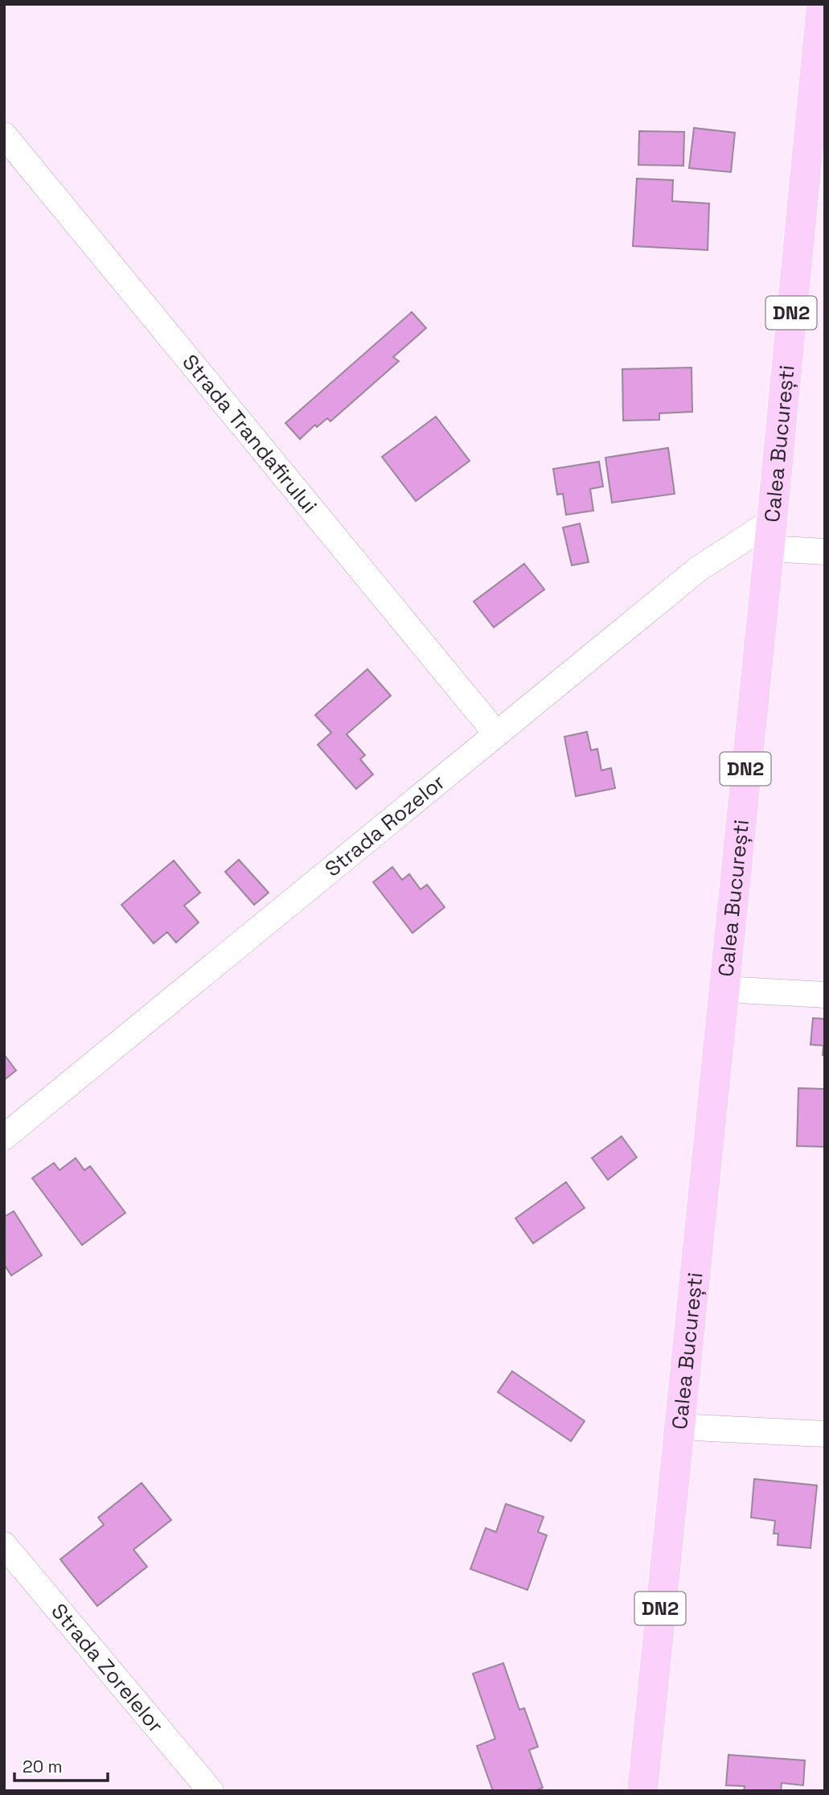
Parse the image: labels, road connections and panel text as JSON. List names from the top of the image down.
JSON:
{
  "streets": {
    "main road": ["DN2", "Calea București"],
    "street": ["Strada Trandafirului", "Strada Rozelor", "Strada Zorelelor"]
  },
  "crossings": [
    ["Strada Trandafirului", "Strada Rozelor"],
    ["Calea București", "Strada Rozelor"]
  ],
  "scale_bar": "20 m"
}
